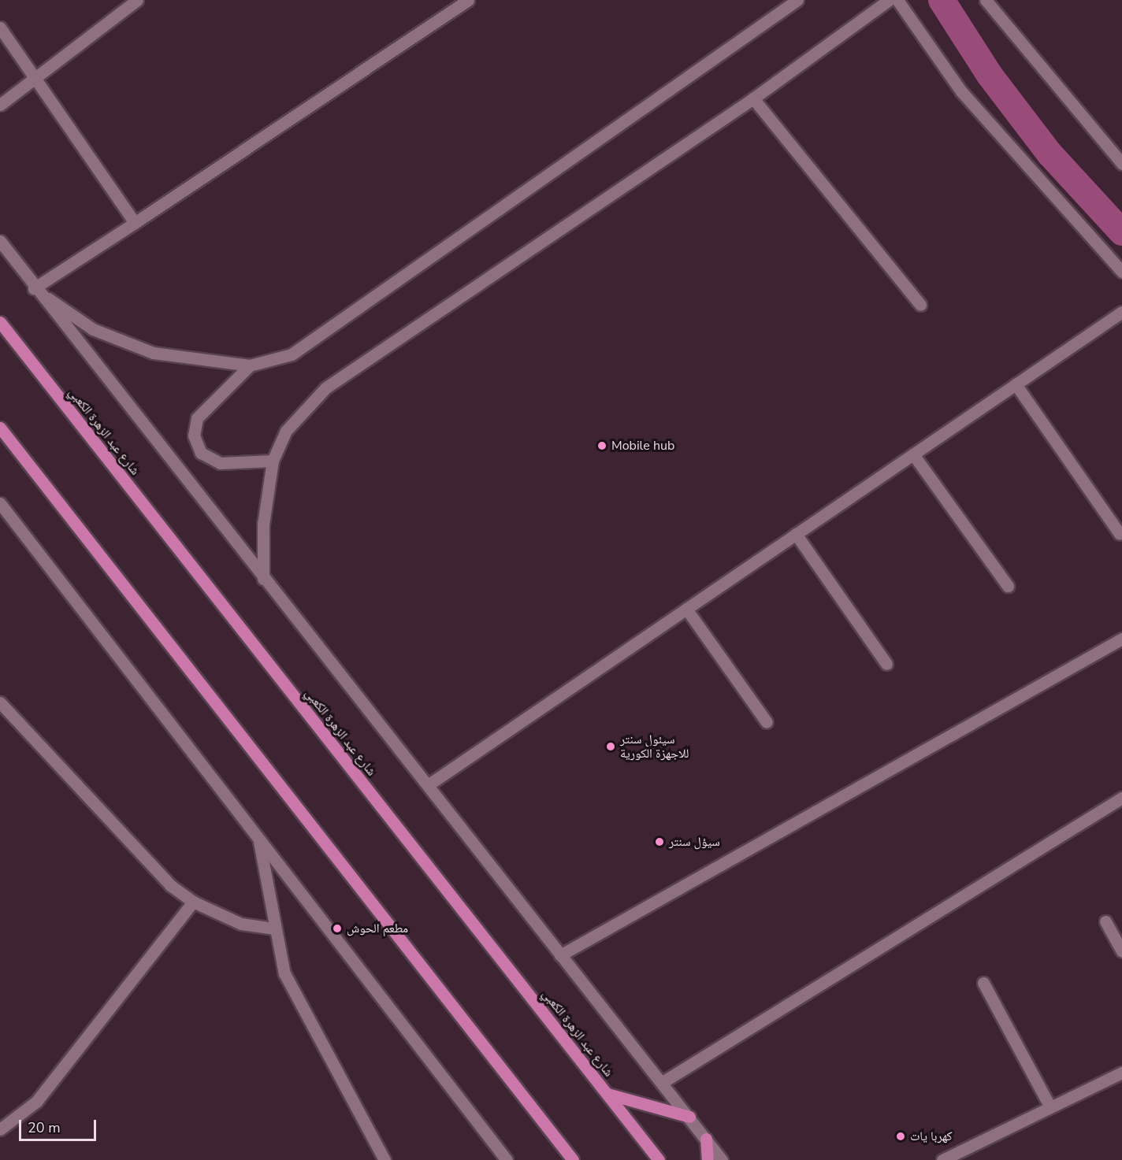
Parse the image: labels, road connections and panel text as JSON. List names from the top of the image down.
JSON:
{
  "streets": {
    "main road": ["شارع عبد الزهرة الكعبي"]
  },
  "places": [
    "Mobile hub",
    "سيئول سنتر للاجهزة الكورية",
    "سيؤل سنتر",
    "مطعم الحوش",
    "كهربا يات"
  ],
  "scale_bar": "20 m"
}
